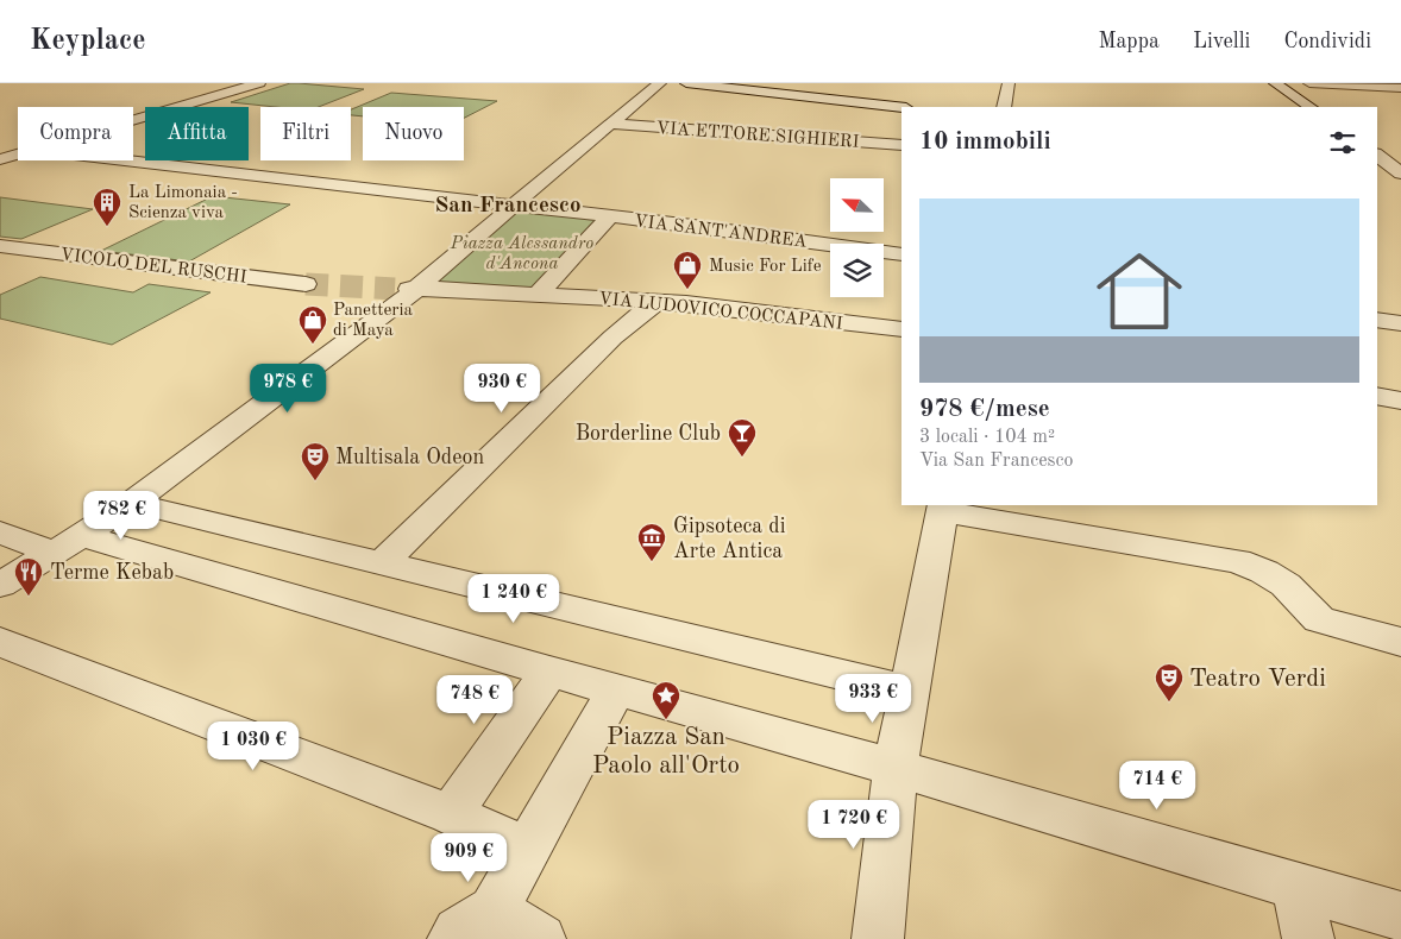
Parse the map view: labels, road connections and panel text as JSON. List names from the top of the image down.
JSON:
{
  "streets": {
    "street": [
      "VIA ETTORE SIGHIERI",
      "VIA SANT'ANDREA",
      "VICOLO DEL RUSCHI",
      "VIA LUDOVICO COCCAPANI"
    ]
  },
  "districts": ["San Francesco"],
  "parks": ["Piazza Alessandro d'Ancona"],
  "places": {
    "building": ["La Limonaia - Scienza viva"],
    "shop": ["Music For Life", "Panetteria di Maya"],
    "bar": ["Borderline Club"],
    "theatre": ["Multisala Odeon", "Teatro Verdi"],
    "museum": ["Gipsoteca di Arte Antica"],
    "restaurant": ["Terme Kebab"],
    "place": ["Piazza San Paolo all'Orto"]
  },
  "north": "top left",
  "page": {
    "header": "Keyplace",
    "nav": ["Mappa", "Livelli", "Condividi"],
    "chip": [
      "Compra",
      "Affitta",
      "Filtri",
      "Nuovo"
    ],
    "heading": "10 immobili",
    "list": [
      {
        "name": "978 €/mese",
        "note": "3 locali · 104 m² · Via San Francesco"
      }
    ],
    "price": [
      "978 €",
      "930 €",
      "782 €",
      "1 240 €",
      "933 €",
      "748 €",
      "1 030 €",
      "714 €",
      "1 720 €",
      "909 €"
    ]
  }
}
